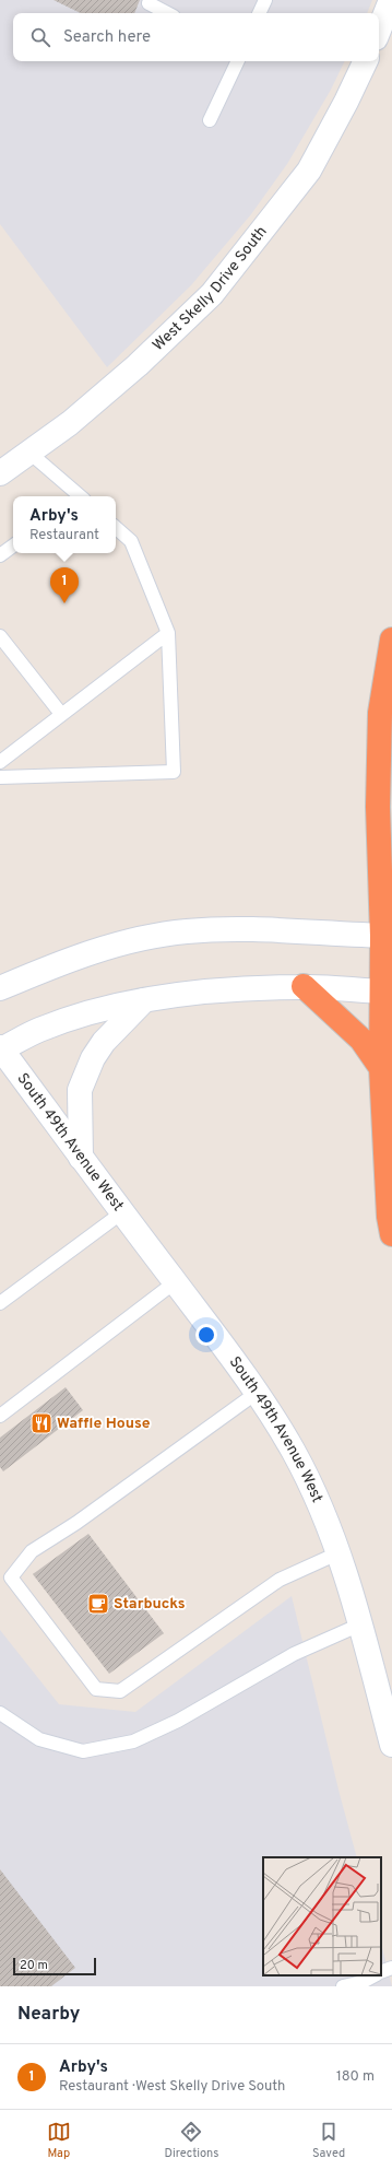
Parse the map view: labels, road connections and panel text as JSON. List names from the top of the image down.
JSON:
{
  "streets": {
    "street": ["West Skelly Drive South", "South 49th Avenue West"]
  },
  "places": {
    "restaurant": ["Waffle House"],
    "cafe": ["Starbucks"]
  },
  "scale_bar": "20 m",
  "page": {
    "search": "Search here",
    "popup": ["Arby's", "Restaurant"],
    "pins": "1",
    "scale": "20 m",
    "heading": "Nearby",
    "list": [
      {
        "mark": "1",
        "name": "Arby's",
        "note": "Restaurant · West Skelly Drive South",
        "value": "180 m"
      }
    ],
    "nav": ["Map", "Directions", "Saved"]
  }
}
